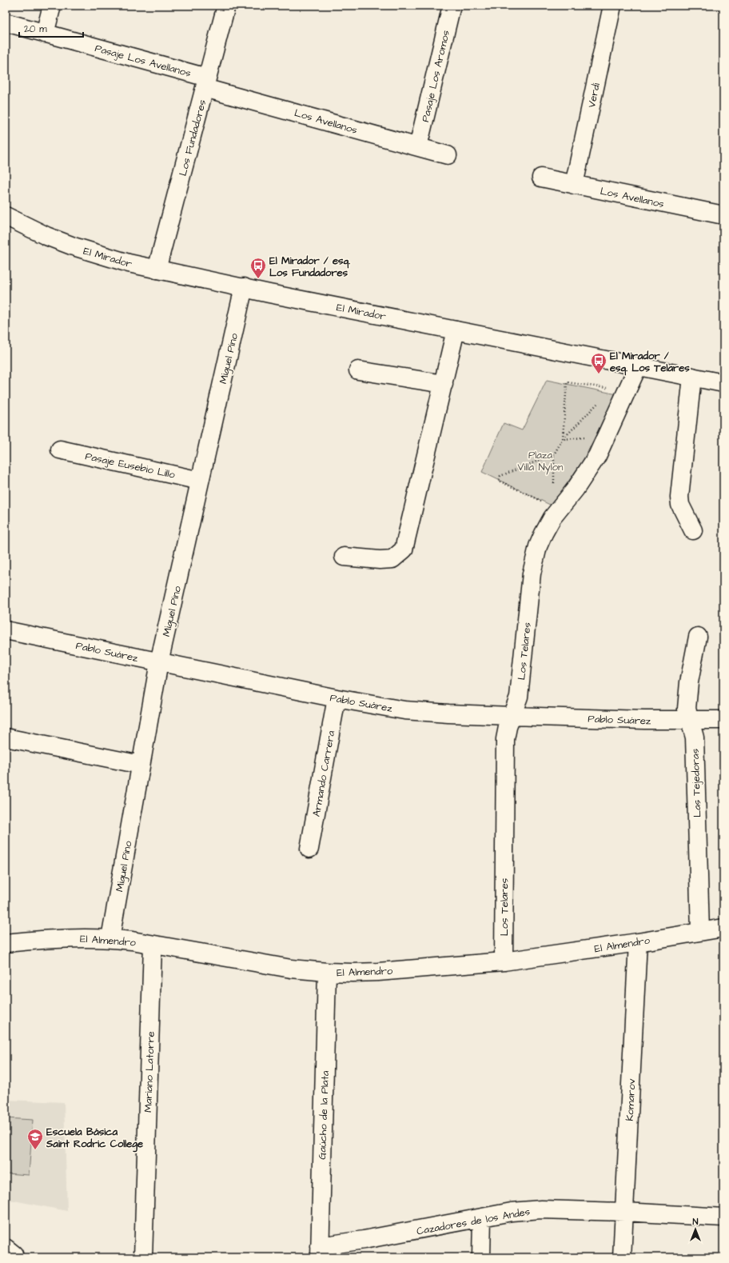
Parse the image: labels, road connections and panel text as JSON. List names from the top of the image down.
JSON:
{
  "streets": {
    "street": [
      "Pasaje Los Avellanos",
      "Pasaje Los Aromos",
      "Verdi",
      "Los Avellanos",
      "Los Fundadores",
      "El Mirador",
      "Miguel Pino",
      "Pasaje Eusebio Lillo",
      "Pablo Suárez",
      "Los Telares",
      "Armando Carrera",
      "Las Tejedoras",
      "El Almendro",
      "Mariano Latorre",
      "Komarov",
      "Gaúcho de la Plata",
      "Cazadores de los Andes"
    ]
  },
  "crossings": [
    ["Pasaje Los Avellanos", "Los Avellanos"],
    ["Pasaje Los Avellanos", "Los Fundadores"],
    ["Pasaje Los Aromos", "Los Avellanos"],
    ["Verdi", "Los Avellanos"],
    ["Los Avellanos", "Los Fundadores"],
    ["Los Fundadores", "El Mirador"],
    ["El Mirador", "Miguel Pino"],
    ["El Mirador", "Los Telares"],
    ["Miguel Pino", "Pasaje Eusebio Lillo"],
    ["Miguel Pino", "Pablo Suárez"],
    ["Miguel Pino", "El Almendro"],
    ["Pablo Suárez", "Los Telares"],
    ["Pablo Suárez", "Armando Carrera"],
    ["Pablo Suárez", "Las Tejedoras"],
    ["Los Telares", "El Almendro"],
    ["Las Tejedoras", "El Almendro"],
    ["El Almendro", "Mariano Latorre"],
    ["El Almendro", "Komarov"],
    ["El Almendro", "Gaúcho de la Plata"],
    ["Komarov", "Cazadores de los Andes"],
    ["Gaúcho de la Plata", "Cazadores de los Andes"]
  ],
  "parks": ["Plaza Villa Nylon"],
  "places": {
    "bus stop": ["El Mirador / esq. Los Fundadores", "El Mirador / esq. Los Telares"],
    "school or university": ["Escuela Básica Saint Rodric College"]
  },
  "scale_bar": "20 m",
  "north": "top"
}
